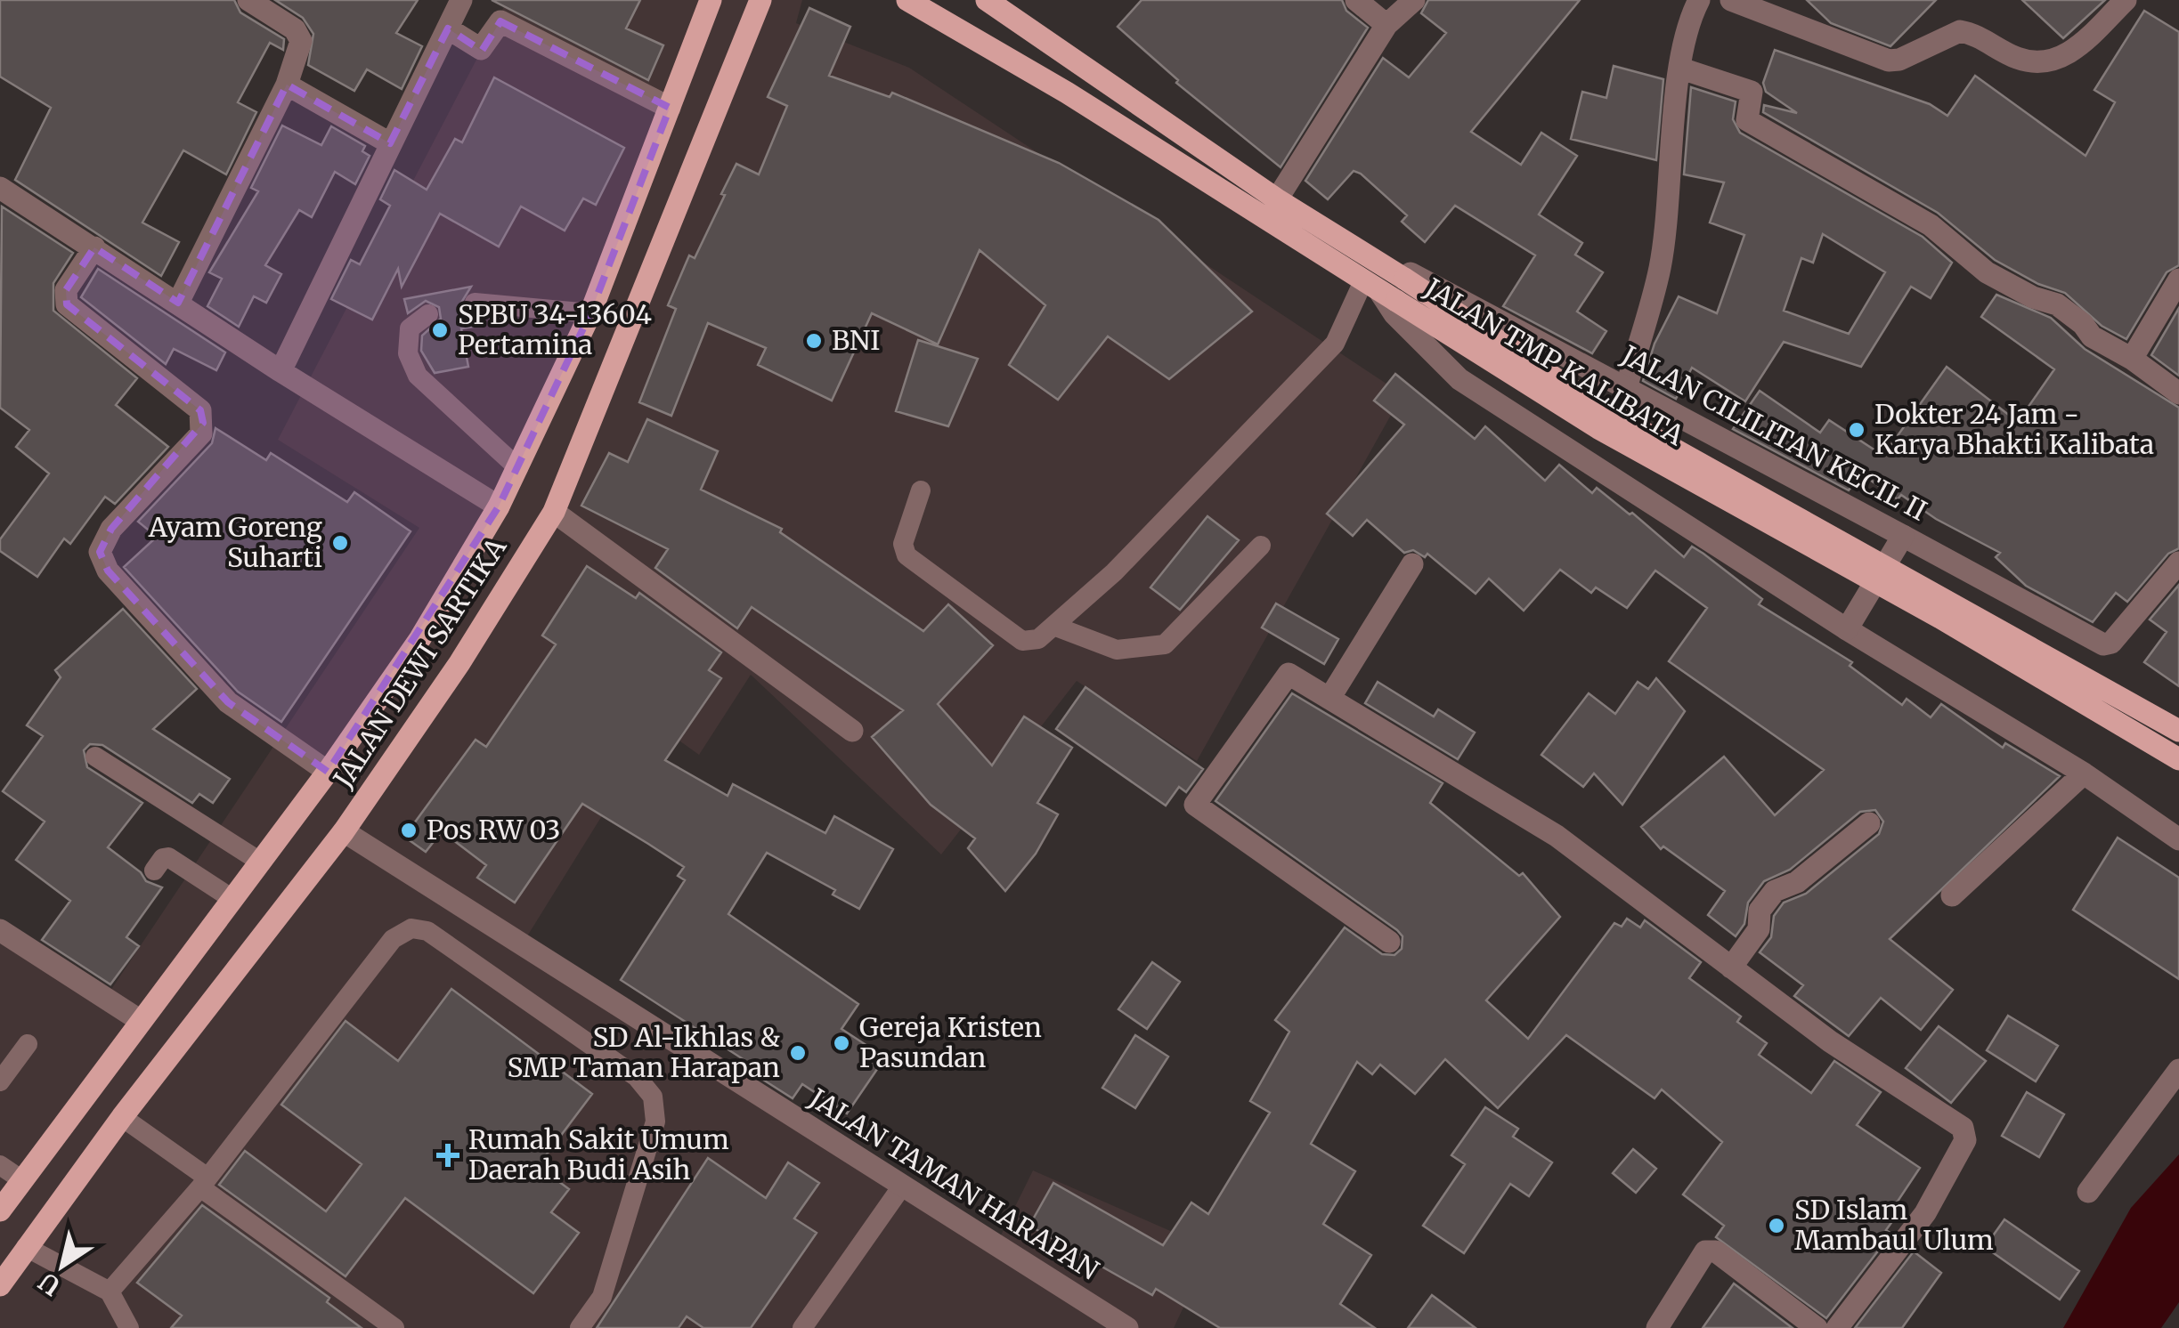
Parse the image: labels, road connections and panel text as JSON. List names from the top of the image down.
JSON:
{
  "streets": {
    "main road": ["JALAN TMP KALIBATA", "JALAN DEWI SARTIKA"],
    "street": ["JALAN CILILITAN KECIL II", "JALAN TAMAN HARAPAN"]
  },
  "crossings": [
    ["JALAN TMP KALIBATA", "JALAN CILILITAN KECIL II"],
    ["JALAN DEWI SARTIKA", "JALAN TAMAN HARAPAN"]
  ],
  "places": {
    "other": [
      "SPBU 34-13604 Pertamina",
      "BNI",
      "Dokter 24 Jam - Karya Bhakti Kalibata",
      "Ayam Goreng Suharti",
      "Pos RW 03",
      "Gereja Kristen Pasundan",
      "SD Al-Ikhlas & SMP Taman Harapan",
      "SD Islam Mambaul Ulum"
    ],
    "health": ["Rumah Sakit Umum Daerah Budi Asih"]
  },
  "north": "bottom left"
}
